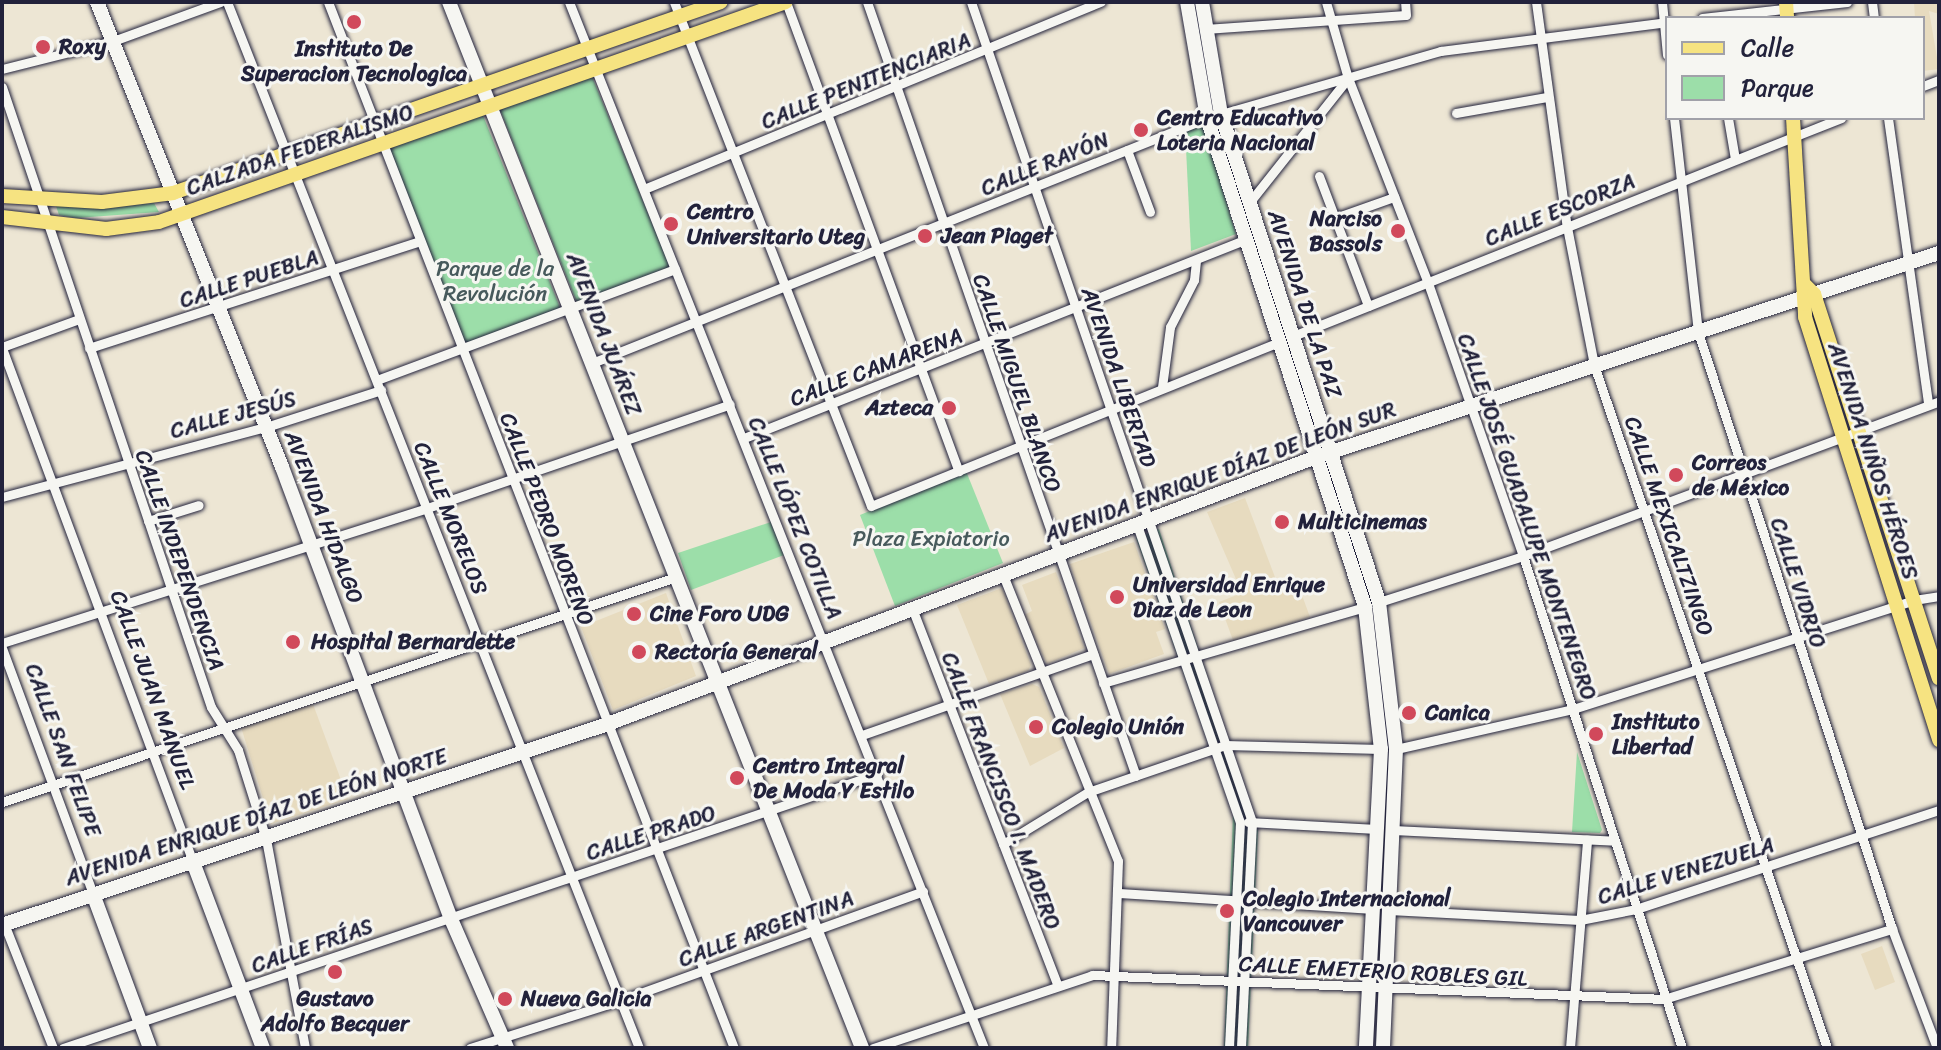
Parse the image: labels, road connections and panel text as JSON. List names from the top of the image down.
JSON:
{
  "streets": {
    "main road": [
      "CALZADA FEDERALISMO",
      "AVENIDA DE LA PAZ",
      "AVENIDA JUÁREZ",
      "AVENIDA NIÑOS HÉROES",
      "AVENIDA ENRIQUE DÍAZ DE LEÓN SUR",
      "AVENIDA HIDALGO",
      "CALLE JUAN MANUEL",
      "CALLE SAN FELIPE",
      "AVENIDA ENRIQUE DÍAZ DE LEÓN NORTE"
    ],
    "street": [
      "CALLE PENITENCIARIA",
      "CALLE RAYÓN",
      "CALLE ESCORZA",
      "CALLE PUEBLA",
      "CALLE CAMARENA",
      "AVENIDA LIBERTAD",
      "CALLE MIGUEL BLANCO",
      "CALLE JESÚS",
      "CALLE JOSÉ GUADALUPE MONTENEGRO",
      "CALLE MORELOS",
      "CALLE LÓPEZ COTILLA",
      "CALLE PEDRO MORENO",
      "CALLE MEXICALTZINGO",
      "CALLE INDEPENDENCIA",
      "CALLE VIDRIO",
      "CALLE FRANCISCO I. MADERO",
      "CALLE PRADO",
      "CALLE VENEZUELA",
      "CALLE ARGENTINA",
      "CALLE FRÍAS",
      "CALLE EMETERIO ROBLES GIL"
    ]
  },
  "crossings": [
    ["CALLE PENITENCIARIA", "AVENIDA LIBERTAD"],
    ["CALLE PENITENCIARIA", "CALLE MIGUEL BLANCO"],
    ["CALLE PENITENCIARIA", "CALLE LÓPEZ COTILLA"],
    ["CALZADA FEDERALISMO", "AVENIDA JUÁREZ"],
    ["CALZADA FEDERALISMO", "AVENIDA HIDALGO"],
    ["CALZADA FEDERALISMO", "CALLE MORELOS"],
    ["CALZADA FEDERALISMO", "CALLE LÓPEZ COTILLA"],
    ["CALZADA FEDERALISMO", "CALLE PEDRO MORENO"],
    ["CALZADA FEDERALISMO", "CALLE INDEPENDENCIA"],
    ["CALLE RAYÓN", "AVENIDA DE LA PAZ"],
    ["CALLE RAYÓN", "AVENIDA JUÁREZ"],
    ["CALLE RAYÓN", "AVENIDA LIBERTAD"],
    ["CALLE RAYÓN", "CALLE MIGUEL BLANCO"],
    ["CALLE RAYÓN", "CALLE JOSÉ GUADALUPE MONTENEGRO"],
    ["CALLE RAYÓN", "CALLE LÓPEZ COTILLA"],
    ["CALLE RAYÓN", "CALLE MEXICALTZINGO"],
    ["CALLE ESCORZA", "AVENIDA DE LA PAZ"],
    ["CALLE ESCORZA", "AVENIDA NIÑOS HÉROES"],
    ["CALLE ESCORZA", "CALLE JOSÉ GUADALUPE MONTENEGRO"],
    ["CALLE ESCORZA", "CALLE MEXICALTZINGO"],
    ["CALLE ESCORZA", "CALLE VIDRIO"],
    ["CALLE PUEBLA", "AVENIDA HIDALGO"],
    ["CALLE PUEBLA", "CALLE MORELOS"],
    ["CALLE PUEBLA", "CALLE PEDRO MORENO"],
    ["CALLE PUEBLA", "CALLE INDEPENDENCIA"],
    ["AVENIDA DE LA PAZ", "CALLE CAMARENA"],
    ["AVENIDA DE LA PAZ", "AVENIDA ENRIQUE DÍAZ DE LEÓN SUR"],
    ["AVENIDA DE LA PAZ", "CALLE VENEZUELA"],
    ["AVENIDA DE LA PAZ", "CALLE EMETERIO ROBLES GIL"],
    ["AVENIDA JUÁREZ", "CALLE JESÚS"],
    ["AVENIDA JUÁREZ", "AVENIDA ENRIQUE DÍAZ DE LEÓN SUR"],
    ["AVENIDA JUÁREZ", "CALLE PRADO"],
    ["AVENIDA JUÁREZ", "CALLE ARGENTINA"],
    ["CALLE CAMARENA", "AVENIDA LIBERTAD"],
    ["CALLE CAMARENA", "CALLE MIGUEL BLANCO"],
    ["CALLE CAMARENA", "CALLE LÓPEZ COTILLA"],
    ["AVENIDA LIBERTAD", "AVENIDA ENRIQUE DÍAZ DE LEÓN SUR"],
    ["AVENIDA LIBERTAD", "CALLE EMETERIO ROBLES GIL"],
    ["CALLE MIGUEL BLANCO", "AVENIDA ENRIQUE DÍAZ DE LEÓN SUR"],
    ["CALLE JESÚS", "AVENIDA HIDALGO"],
    ["CALLE JESÚS", "CALLE MORELOS"],
    ["CALLE JESÚS", "CALLE LÓPEZ COTILLA"],
    ["CALLE JESÚS", "CALLE PEDRO MORENO"],
    ["CALLE JESÚS", "CALLE INDEPENDENCIA"],
    ["CALLE JESÚS", "CALLE JUAN MANUEL"],
    ["AVENIDA NIÑOS HÉROES", "AVENIDA ENRIQUE DÍAZ DE LEÓN SUR"],
    ["AVENIDA ENRIQUE DÍAZ DE LEÓN SUR", "CALLE JOSÉ GUADALUPE MONTENEGRO"],
    ["AVENIDA ENRIQUE DÍAZ DE LEÓN SUR", "CALLE MORELOS"],
    ["AVENIDA ENRIQUE DÍAZ DE LEÓN SUR", "CALLE LÓPEZ COTILLA"],
    ["AVENIDA ENRIQUE DÍAZ DE LEÓN SUR", "CALLE PEDRO MORENO"],
    ["AVENIDA ENRIQUE DÍAZ DE LEÓN SUR", "CALLE MEXICALTZINGO"],
    ["AVENIDA ENRIQUE DÍAZ DE LEÓN SUR", "CALLE VIDRIO"],
    ["AVENIDA ENRIQUE DÍAZ DE LEÓN SUR", "CALLE FRANCISCO I. MADERO"],
    ["AVENIDA ENRIQUE DÍAZ DE LEÓN SUR", "AVENIDA ENRIQUE DÍAZ DE LEÓN NORTE"],
    ["AVENIDA HIDALGO", "AVENIDA ENRIQUE DÍAZ DE LEÓN NORTE"],
    ["AVENIDA HIDALGO", "CALLE ARGENTINA"],
    ["AVENIDA HIDALGO", "CALLE FRÍAS"],
    ["CALLE JOSÉ GUADALUPE MONTENEGRO", "CALLE VENEZUELA"],
    ["CALLE JOSÉ GUADALUPE MONTENEGRO", "CALLE EMETERIO ROBLES GIL"],
    ["CALLE MORELOS", "AVENIDA ENRIQUE DÍAZ DE LEÓN NORTE"],
    ["CALLE MORELOS", "CALLE PRADO"],
    ["CALLE MORELOS", "CALLE ARGENTINA"],
    ["CALLE MORELOS", "CALLE FRÍAS"],
    ["CALLE LÓPEZ COTILLA", "CALLE PRADO"],
    ["CALLE LÓPEZ COTILLA", "CALLE ARGENTINA"],
    ["CALLE LÓPEZ COTILLA", "CALLE EMETERIO ROBLES GIL"],
    ["CALLE PEDRO MORENO", "CALLE PRADO"],
    ["CALLE PEDRO MORENO", "CALLE ARGENTINA"],
    ["CALLE MEXICALTZINGO", "CALLE VENEZUELA"],
    ["CALLE MEXICALTZINGO", "CALLE EMETERIO ROBLES GIL"],
    ["CALLE INDEPENDENCIA", "AVENIDA ENRIQUE DÍAZ DE LEÓN NORTE"],
    ["CALLE INDEPENDENCIA", "CALLE FRÍAS"],
    ["CALLE VIDRIO", "CALLE VENEZUELA"],
    ["CALLE VIDRIO", "CALLE EMETERIO ROBLES GIL"],
    ["CALLE JUAN MANUEL", "AVENIDA ENRIQUE DÍAZ DE LEÓN NORTE"],
    ["CALLE JUAN MANUEL", "CALLE FRÍAS"],
    ["CALLE SAN FELIPE", "AVENIDA ENRIQUE DÍAZ DE LEÓN NORTE"],
    ["CALLE SAN FELIPE", "CALLE FRÍAS"],
    ["CALLE FRANCISCO I. MADERO", "CALLE EMETERIO ROBLES GIL"],
    ["CALLE PRADO", "CALLE FRÍAS"]
  ],
  "parks": ["Parque de la Revolución", "Plaza Expiatorio"],
  "places": [
    "Instituto De Superacion Tecnologica",
    "Roxy",
    "Centro Educativo Loteria Nacional",
    "Centro Universitario Uteg",
    "Narciso Bassols",
    "Jean Piaget",
    "Azteca",
    "Correos de México",
    "Multicinemas",
    "Universidad Enrique Diaz de Leon",
    "Cine Foro UDG",
    "Hospital Bernardette",
    "Rectoría General",
    "Canica",
    "Colegio Unión",
    "Instituto Libertad",
    "Centro Integral De Moda Y Estilo",
    "Colegio Internacional Vancouver",
    "Gustavo Adolfo Becquer",
    "Nueva Galicia"
  ],
  "legend": ["Calle", "Parque"]
}
